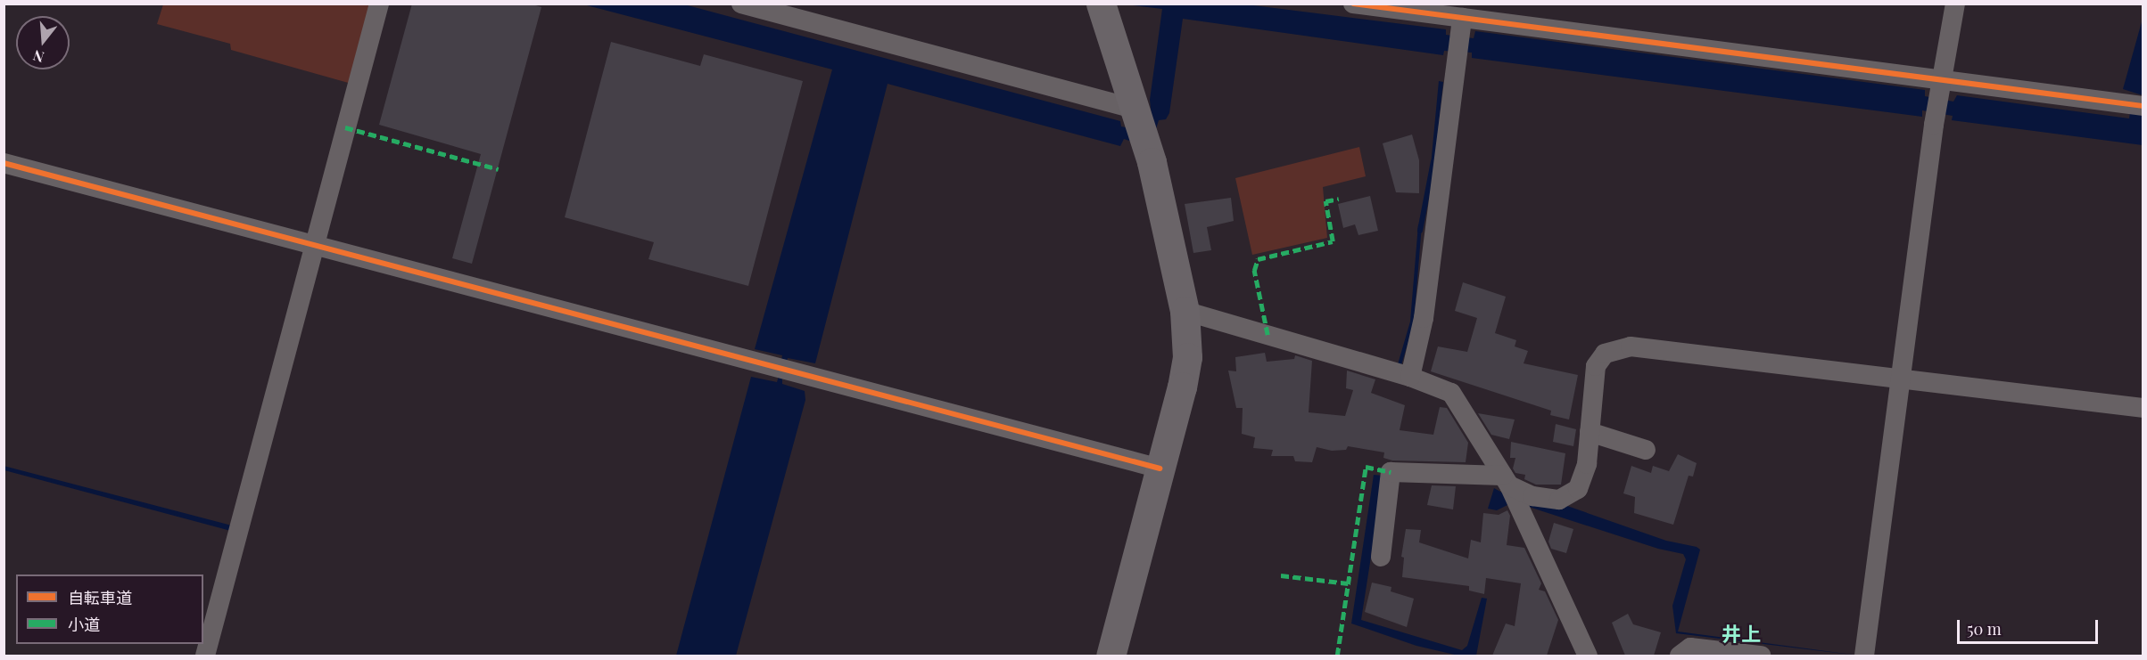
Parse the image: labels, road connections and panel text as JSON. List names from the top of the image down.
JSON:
{
  "districts": ["井上"],
  "legend": ["自転車道", "小道"],
  "scale_bar": "50 m",
  "north": "bottom"
}
